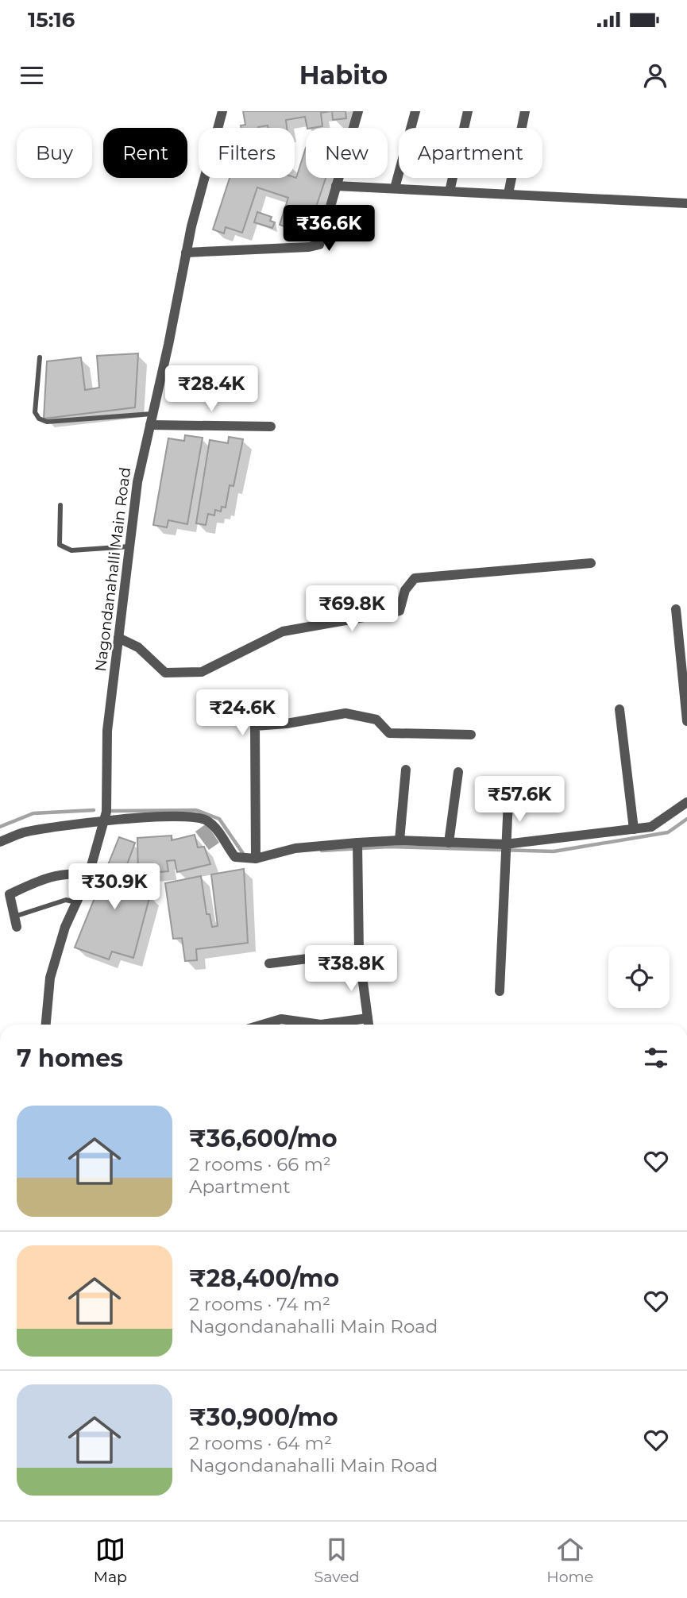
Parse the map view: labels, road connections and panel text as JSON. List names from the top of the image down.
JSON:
{
  "streets": {
    "street": ["Nagondanahalli Main Road"]
  },
  "page": {
    "status": "15:16",
    "header": "Habito",
    "chip": [
      "Buy",
      "Rent",
      "Filters",
      "New",
      "Apartment"
    ],
    "price": [
      "₹36.6K",
      "₹28.4K",
      "₹69.8K",
      "₹24.6K",
      "₹57.6K",
      "₹30.9K",
      "₹38.8K"
    ],
    "heading": "7 homes",
    "list": [
      {
        "name": "₹36,600/mo",
        "note": "2 rooms · 66 m² · Apartment"
      },
      {
        "name": "₹28,400/mo",
        "note": "2 rooms · 74 m² · Nagondanahalli Main Road"
      },
      {
        "name": "₹30,900/mo",
        "note": "2 rooms · 64 m² · Nagondanahalli Main Road"
      }
    ],
    "tabs": ["Map", "Saved", "Home"]
  }
}
